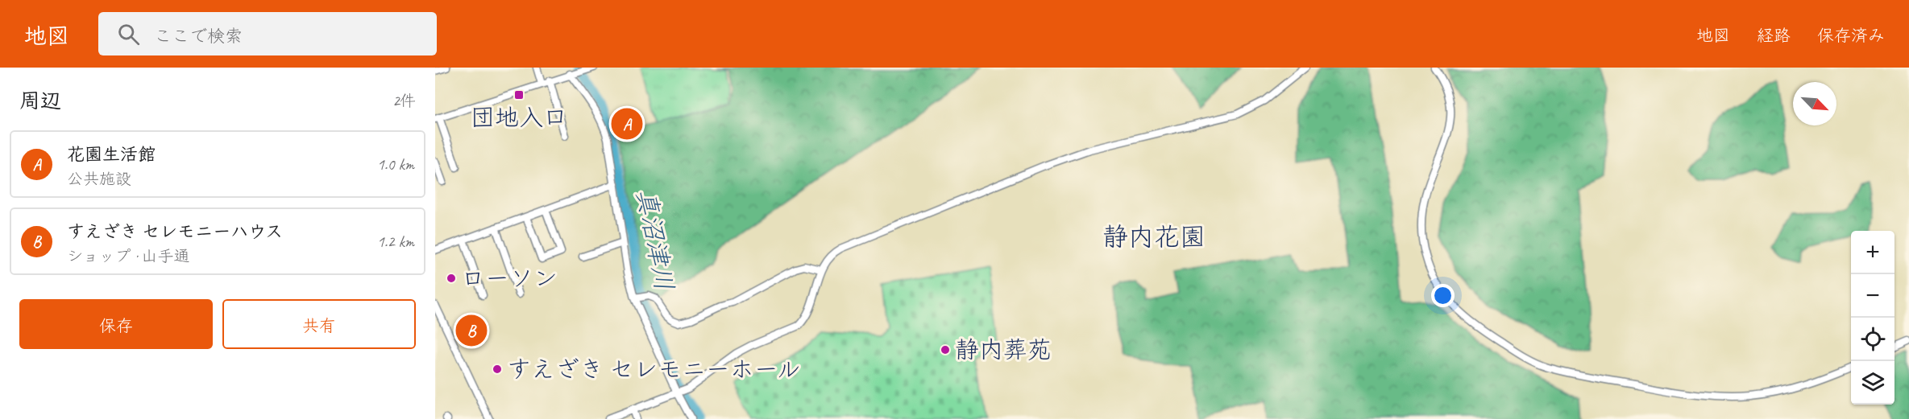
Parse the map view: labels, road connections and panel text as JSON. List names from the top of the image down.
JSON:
{
  "districts": ["静内花園"],
  "water": ["真沼津川"],
  "places": {
    "transit": ["団地入口"],
    "other": ["ローソン", "静内葬苑", "すえざき セレモニーホール"]
  },
  "north": "bottom right",
  "page": {
    "header": "地図",
    "search": "ここで検索",
    "nav": ["地図", "経路", "保存済み"],
    "heading": ["周辺", "2件"],
    "pins": ["A", "B"],
    "list": [
      {
        "mark": "A",
        "name": "花園生活館",
        "note": "公共施設",
        "value": "1.0 km"
      },
      {
        "mark": "B",
        "name": "すえざき セレモニーハウス",
        "note": "ショップ · 山手通",
        "value": "1.2 km"
      }
    ],
    "map_buttons": ["+", "−"],
    "buttons": ["保存", "共有"]
  }
}
